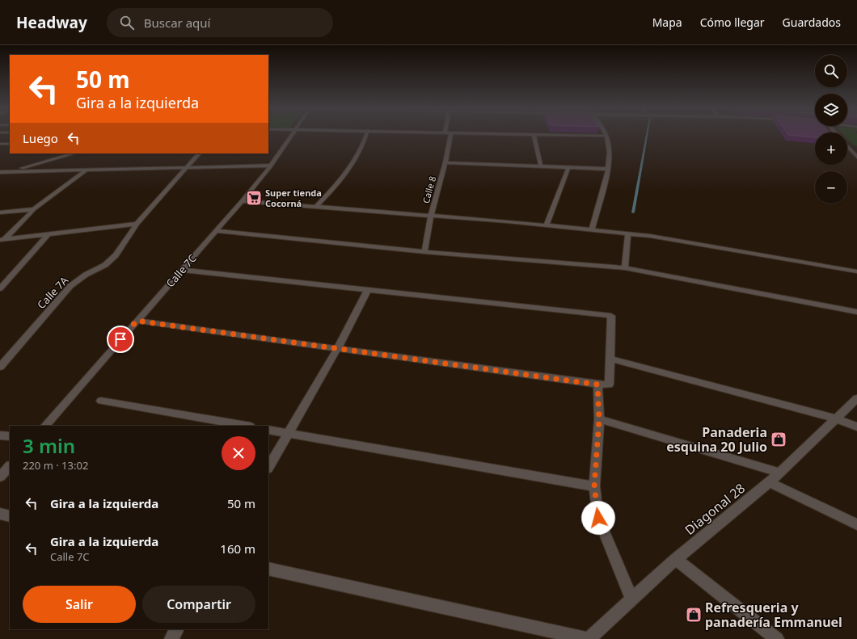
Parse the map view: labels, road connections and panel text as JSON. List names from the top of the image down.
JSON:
{
  "streets": {
    "street": [
      "Calle 8",
      "Calle 7C",
      "Calle 7A",
      "Diagonal 28"
    ]
  },
  "places": {
    "supermarket": ["Super tienda Cocorná"],
    "shop": ["Panaderia esquina 20 Julio", "Refresqueria y panadería Emmanuel"]
  },
  "page": {
    "header": "Headway",
    "search": "Buscar aquí",
    "nav": ["Mapa", "Cómo llegar", "Guardados"],
    "map_buttons": ["+", "−"],
    "turn": ["50 m", "Gira a la izquierda"],
    "then": "Luego",
    "heading": ["3 min", "220 m · 13:02"],
    "list": [
      {
        "name": "Gira a la izquierda",
        "value": "50 m"
      },
      {
        "name": "Gira a la izquierda",
        "note": "Calle 7C",
        "value": "160 m"
      }
    ],
    "buttons": ["Salir", "Compartir"]
  }
}
